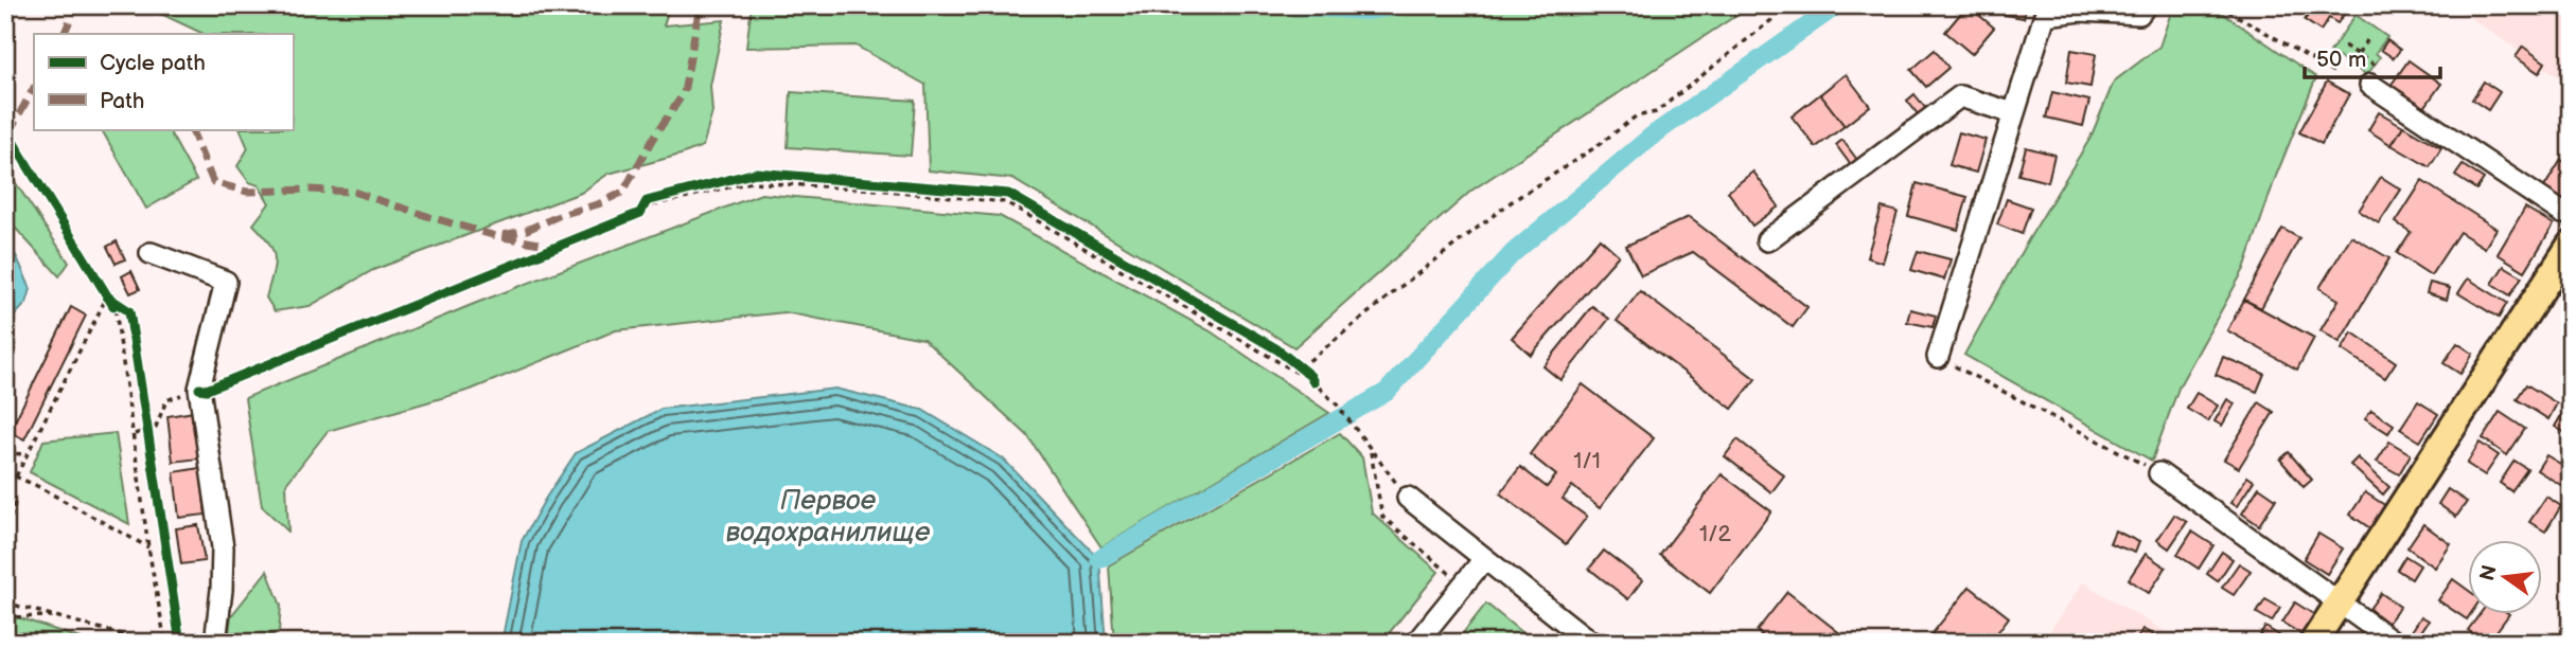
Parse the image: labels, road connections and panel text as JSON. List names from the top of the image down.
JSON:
{
  "water": ["Первое водохранилище"],
  "house_numbers": ["1/1", "1/2"],
  "legend": ["Cycle path", "Path"],
  "scale_bar": "50 m",
  "north": "left"
}
